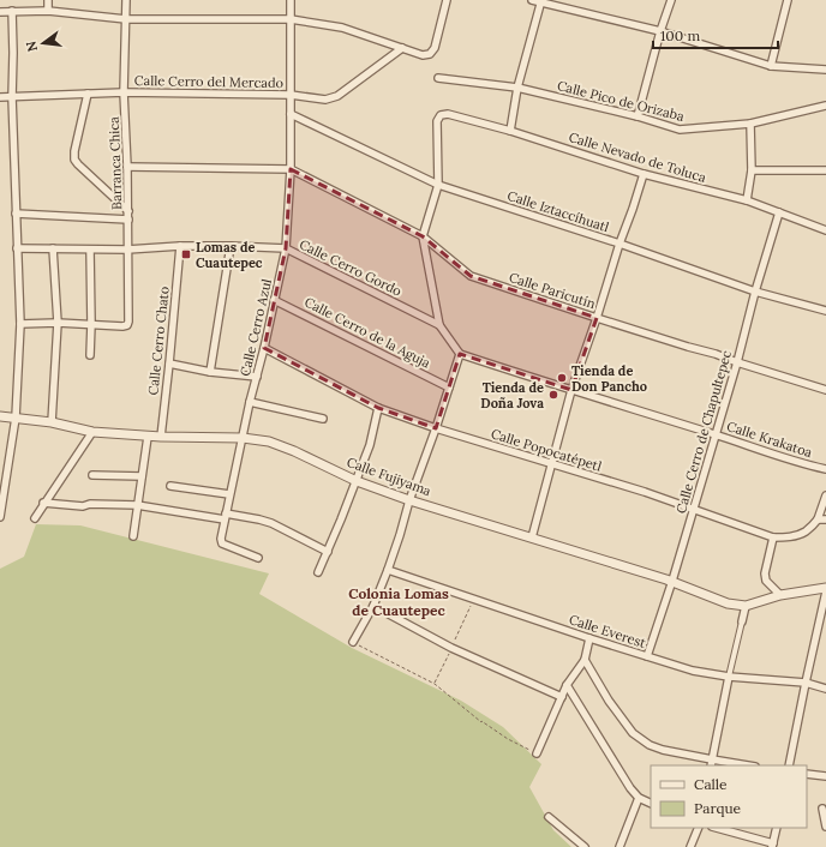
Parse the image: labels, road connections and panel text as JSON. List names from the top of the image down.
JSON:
{
  "streets": {
    "street": [
      "Calle Cerro del Mercado",
      "Calle Pico de Orizaba",
      "Calle Nevado de Toluca",
      "Barranca Chica",
      "Calle Iztaccíhuatl",
      "Calle Cerro Gordo",
      "Calle Paricutín",
      "Calle Cerro Azul",
      "Calle Cerro de la Aguja",
      "Calle Cerro Chato",
      "Calle Cerro de Chapultepec",
      "Calle Krakatoa",
      "Calle Popocatépetl",
      "Calle Fujiyama",
      "Calle Everest"
    ]
  },
  "crossings": [
    ["Calle Cerro del Mercado", "Barranca Chica"],
    ["Calle Cerro del Mercado", "Calle Cerro Azul"],
    ["Calle Nevado de Toluca", "Calle Iztaccíhuatl"],
    ["Calle Nevado de Toluca", "Calle Cerro de Chapultepec"],
    ["Barranca Chica", "Calle Cerro Gordo"],
    ["Calle Iztaccíhuatl", "Calle Cerro Azul"],
    ["Calle Iztaccíhuatl", "Calle Cerro de Chapultepec"],
    ["Calle Cerro Gordo", "Calle Cerro Azul"],
    ["Calle Cerro Gordo", "Calle Cerro Chato"],
    ["Calle Paricutín", "Calle Cerro Azul"],
    ["Calle Paricutín", "Calle Cerro de Chapultepec"],
    ["Calle Cerro Azul", "Calle Cerro de la Aguja"],
    ["Calle Cerro Azul", "Calle Popocatépetl"],
    ["Calle Cerro Azul", "Calle Fujiyama"],
    ["Calle Cerro Chato", "Calle Fujiyama"],
    ["Calle Cerro de Chapultepec", "Calle Krakatoa"],
    ["Calle Cerro de Chapultepec", "Calle Popocatépetl"],
    ["Calle Cerro de Chapultepec", "Calle Fujiyama"],
    ["Calle Cerro de Chapultepec", "Calle Everest"],
    ["Calle Popocatépetl", "Calle Fujiyama"]
  ],
  "districts": ["Colonia Lomas de Cuautepec"],
  "places": {
    "transit": ["Lomas de Cuautepec"],
    "other": ["Tienda de Don Pancho", "Tienda de Doña Jova"]
  },
  "legend": ["Calle", "Parque"],
  "scale_bar": "100 m",
  "north": "left"
}
